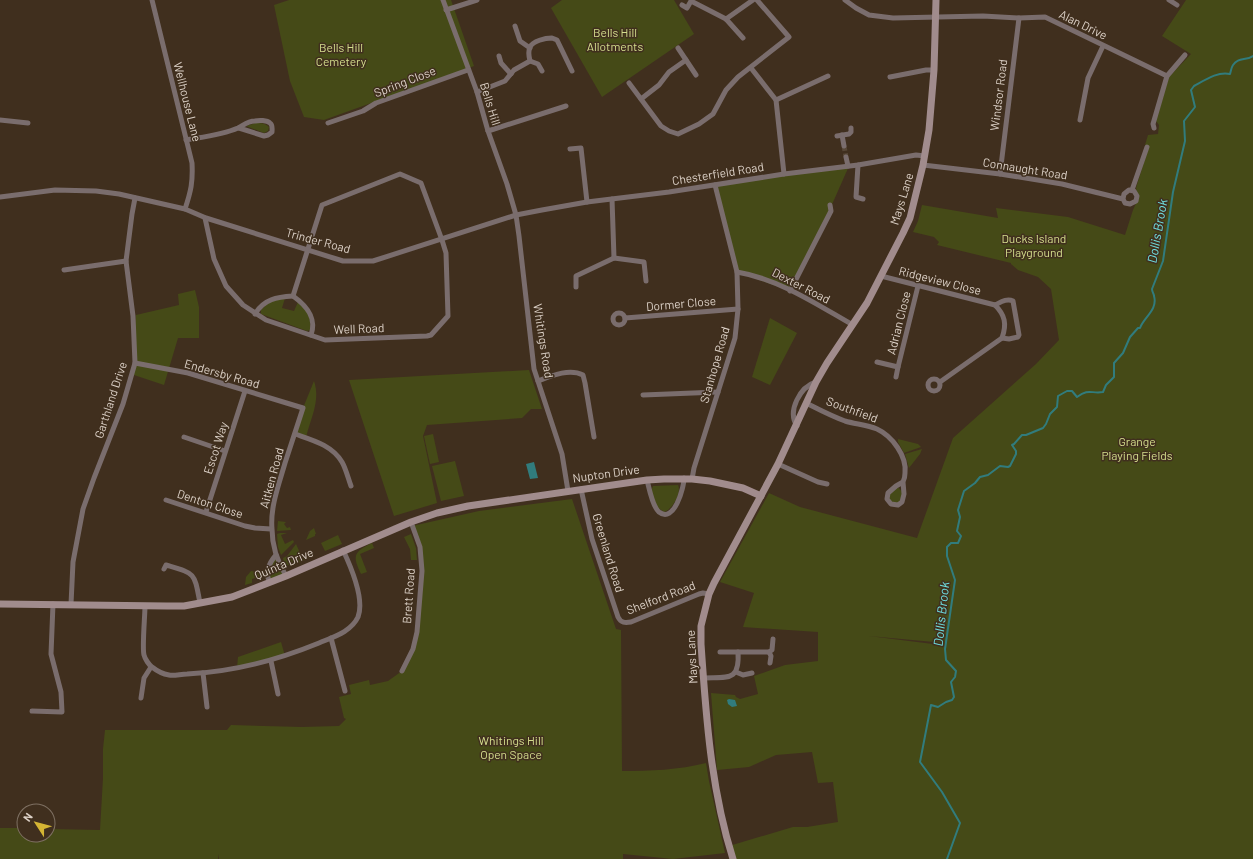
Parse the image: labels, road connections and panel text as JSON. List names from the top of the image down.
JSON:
{
  "streets": {
    "street": [
      "Alan Drive",
      "Spring Close",
      "Windsor Road",
      "Wellhouse Lane",
      "Bells Hill",
      "Connaught Road",
      "Chesterfield Road",
      "Mays Lane",
      "Trinder Road",
      "Ridgeview Close",
      "Dexter Road",
      "Dormer Close",
      "Adrian Close",
      "Well Road",
      "Whitings Road",
      "Stanhope Road",
      "Endersby Road",
      "Garthland Drive",
      "Southfield",
      "Escot Way",
      "Nupton Drive",
      "Aitken Road",
      "Denton Close",
      "Greenland Road",
      "Quinta Drive",
      "Brett Road",
      "Shelford Road"
    ]
  },
  "crossings": [
    ["Alan Drive", "Windsor Road"],
    ["Alan Drive", "Mays Lane"],
    ["Spring Close", "Bells Hill"],
    ["Windsor Road", "Connaught Road"],
    ["Wellhouse Lane", "Trinder Road"],
    ["Bells Hill", "Chesterfield Road"],
    ["Bells Hill", "Trinder Road"],
    ["Bells Hill", "Whitings Road"],
    ["Connaught Road", "Mays Lane"],
    ["Chesterfield Road", "Mays Lane"],
    ["Chesterfield Road", "Trinder Road"],
    ["Chesterfield Road", "Whitings Road"],
    ["Chesterfield Road", "Stanhope Road"],
    ["Mays Lane", "Ridgeview Close"],
    ["Mays Lane", "Dexter Road"],
    ["Mays Lane", "Southfield"],
    ["Mays Lane", "Nupton Drive"],
    ["Mays Lane", "Shelford Road"],
    ["Trinder Road", "Well Road"],
    ["Trinder Road", "Whitings Road"],
    ["Trinder Road", "Garthland Drive"],
    ["Ridgeview Close", "Adrian Close"],
    ["Dexter Road", "Stanhope Road"],
    ["Dormer Close", "Stanhope Road"],
    ["Whitings Road", "Nupton Drive"],
    ["Whitings Road", "Quinta Drive"],
    ["Stanhope Road", "Nupton Drive"],
    ["Endersby Road", "Garthland Drive"],
    ["Endersby Road", "Escot Way"],
    ["Endersby Road", "Aitken Road"],
    ["Garthland Drive", "Quinta Drive"],
    ["Escot Way", "Denton Close"],
    ["Nupton Drive", "Greenland Road"],
    ["Nupton Drive", "Quinta Drive"],
    ["Aitken Road", "Denton Close"],
    ["Aitken Road", "Quinta Drive"],
    ["Greenland Road", "Shelford Road"],
    ["Quinta Drive", "Brett Road"]
  ],
  "water": ["Dollis Brook"],
  "parks": [
    "Bells Hill Allotments",
    "Bells Hill Cemetery",
    "Ducks Island Playground",
    "Grange Playing Fields",
    "Whitings Hill Open Space"
  ],
  "north": "top left"
}
